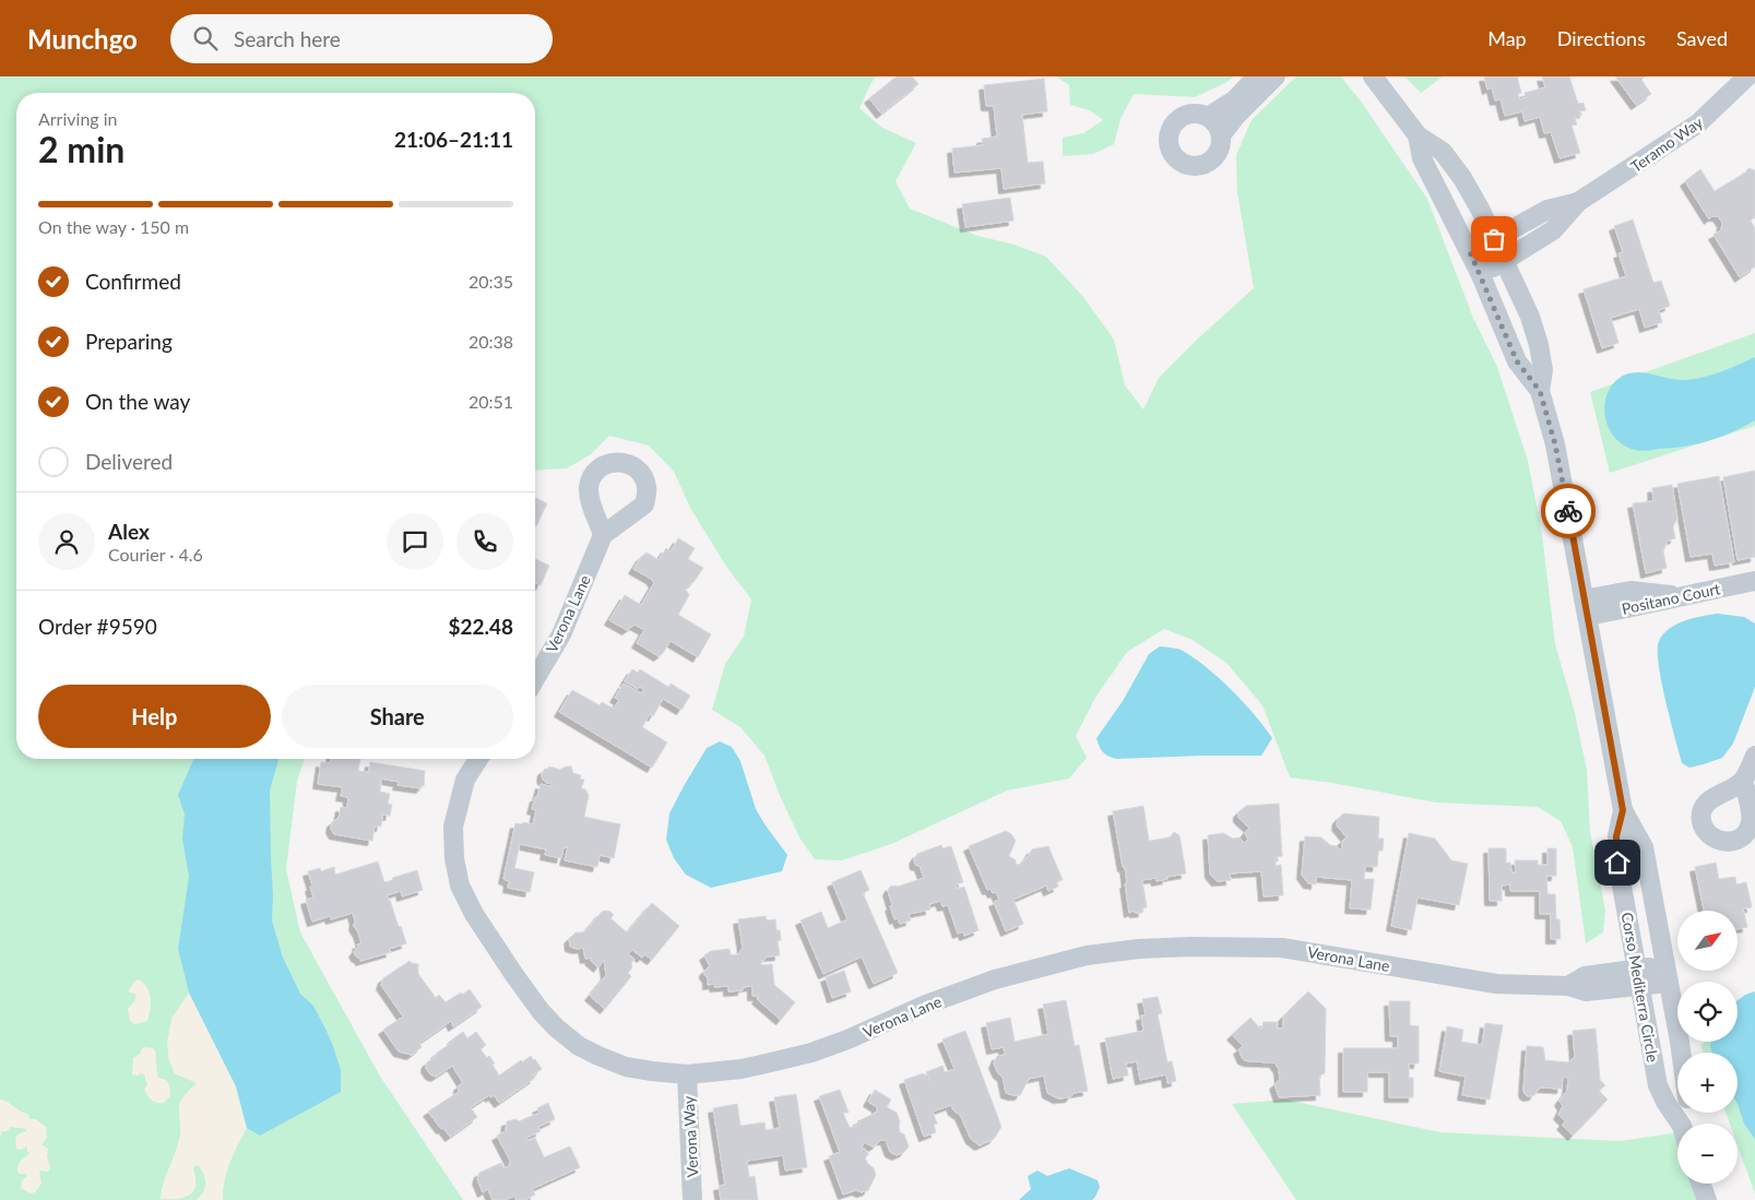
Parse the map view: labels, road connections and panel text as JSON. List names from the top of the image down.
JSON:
{
  "streets": {
    "street": [
      "Teramo Way",
      "Positano Court",
      "Verona Lane",
      "Corso Mediterra Circle",
      "Verona Way"
    ]
  },
  "crossings": [
    ["Teramo Way", "Corso Mediterra Circle"],
    ["Positano Court", "Corso Mediterra Circle"],
    ["Verona Lane", "Corso Mediterra Circle"],
    ["Verona Lane", "Verona Way"]
  ],
  "north": "top right",
  "page": {
    "header": "Munchgo",
    "search": "Search here",
    "nav": ["Map", "Directions", "Saved"],
    "heading": ["2 min", "Arriving in", "21:06–21:11"],
    "panel": [
      "Alex",
      "Courier · 4.6",
      "Order #9590",
      "$22.48"
    ],
    "bar": "On the way · 150 m",
    "list": [
      ["Confirmed", "20:35"],
      ["Preparing", "20:38"],
      ["On the way", "20:51"],
      "Delivered"
    ],
    "buttons": ["Help", "Share"],
    "map_buttons": ["+", "−"]
  }
}
